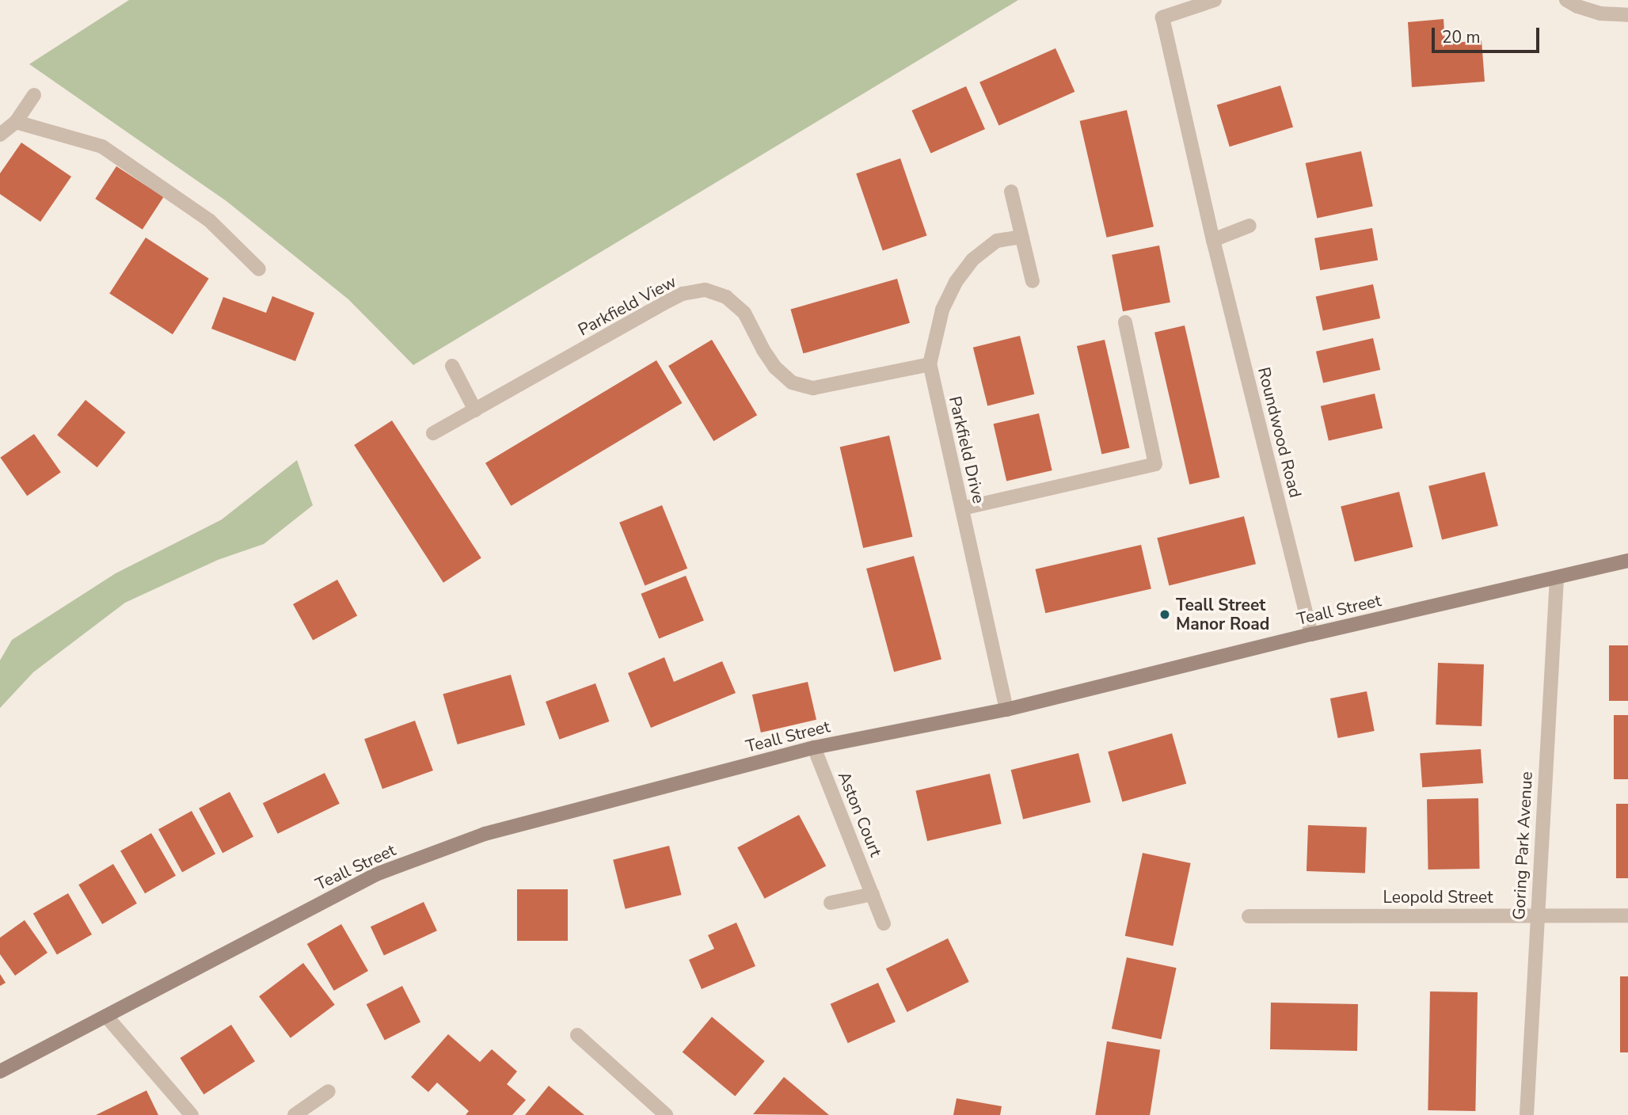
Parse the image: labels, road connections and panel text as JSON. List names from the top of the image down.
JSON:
{
  "streets": {
    "street": [
      "Parkfield View",
      "Roundwood Road",
      "Parkfield Drive",
      "Teall Street",
      "Aston Court",
      "Goring Park Avenue",
      "Leopold Street"
    ]
  },
  "crossings": [
    ["Parkfield View", "Parkfield Drive"],
    ["Roundwood Road", "Teall Street"],
    ["Parkfield Drive", "Teall Street"],
    ["Teall Street", "Aston Court"],
    ["Teall Street", "Goring Park Avenue"],
    ["Goring Park Avenue", "Leopold Street"]
  ],
  "places": ["Teall Street Manor Road"],
  "scale_bar": "20 m"
}
